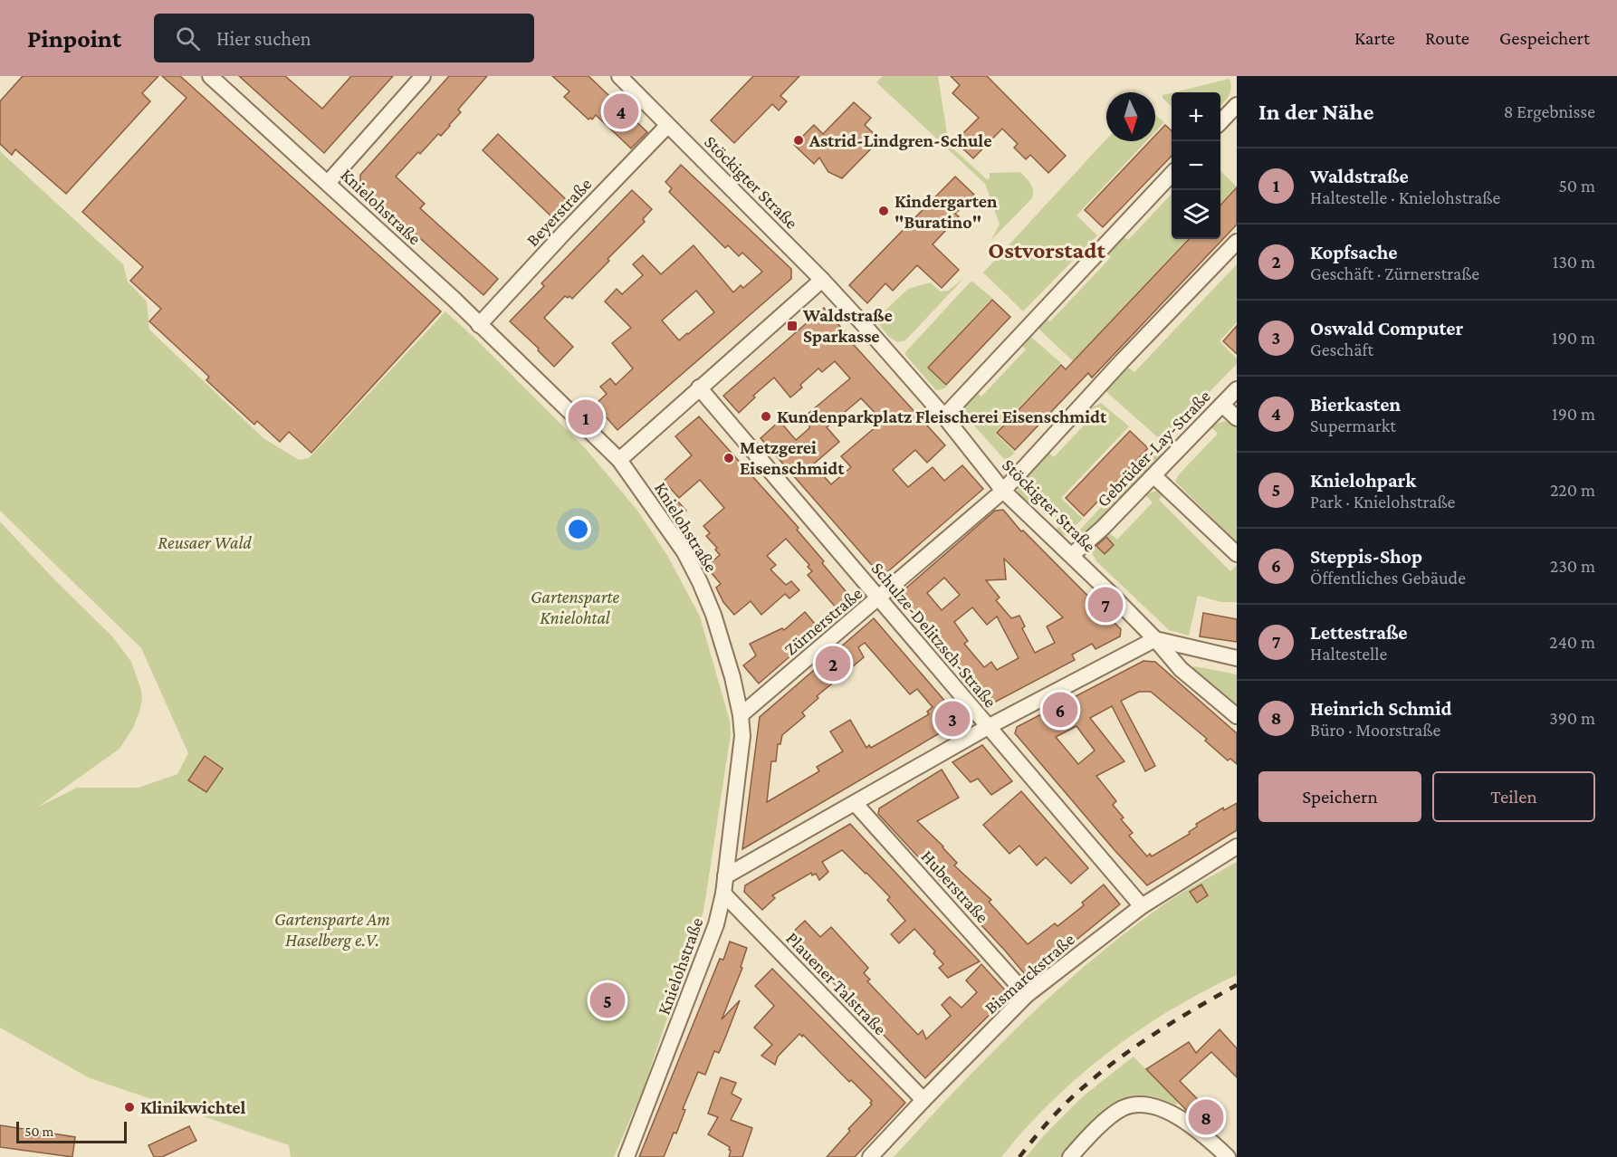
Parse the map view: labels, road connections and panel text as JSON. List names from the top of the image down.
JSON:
{
  "streets": {
    "street": [
      "Stöckigter Straße",
      "Knielohstraße",
      "Beyerstraße",
      "Gebrüder-Lay-Straße",
      "Zürnerstraße",
      "Schulze-Delitzsch-Straße",
      "Huberstraße",
      "Bismarckstraße",
      "Plauener Talstraße"
    ]
  },
  "crossings": [
    ["Stöckigter Straße", "Beyerstraße"],
    ["Stöckigter Straße", "Gebrüder-Lay-Straße"],
    ["Stöckigter Straße", "Zürnerstraße"],
    ["Knielohstraße", "Beyerstraße"],
    ["Knielohstraße", "Zürnerstraße"],
    ["Knielohstraße", "Plauener Talstraße"],
    ["Zürnerstraße", "Schulze-Delitzsch-Straße"],
    ["Schulze-Delitzsch-Straße", "Bismarckstraße"],
    ["Huberstraße", "Bismarckstraße"],
    ["Bismarckstraße", "Plauener Talstraße"]
  ],
  "districts": ["Ostvorstadt"],
  "parks": ["Reusaer Wald", "Gartensparte Knielohtal", "Gartensparte Am Haselberg e.V."],
  "places": {
    "other": [
      "Astrid-Lindgren-Schule",
      "Kindergarten \"Buratino\"",
      "Kundenparkplatz Fleischerei Eisenschmidt",
      "Metzgerei Eisenschmidt",
      "Klinikwichtel"
    ],
    "transit": ["Waldstraße Sparkasse"]
  },
  "scale_bar": "50 m",
  "north": "bottom",
  "page": {
    "header": "Pinpoint",
    "search": "Hier suchen",
    "nav": ["Karte", "Route", "Gespeichert"],
    "heading": ["In der Nähe", "8 Ergebnisse"],
    "pins": [
      "4",
      "1",
      "7",
      "2",
      "6",
      "3",
      "5",
      "8"
    ],
    "map_buttons": ["+", "−"],
    "list": [
      {
        "mark": "1",
        "name": "Waldstraße",
        "note": "Haltestelle · Knielohstraße",
        "value": "50 m"
      },
      {
        "mark": "2",
        "name": "Kopfsache",
        "note": "Geschäft · Zürnerstraße",
        "value": "130 m"
      },
      {
        "mark": "3",
        "name": "Oswald Computer",
        "note": "Geschäft",
        "value": "190 m"
      },
      {
        "mark": "4",
        "name": "Bierkasten",
        "note": "Supermarkt",
        "value": "190 m"
      },
      {
        "mark": "5",
        "name": "Knielohpark",
        "note": "Park · Knielohstraße",
        "value": "220 m"
      },
      {
        "mark": "6",
        "name": "Steppis-Shop",
        "note": "Öffentliches Gebäude",
        "value": "230 m"
      },
      {
        "mark": "7",
        "name": "Lettestraße",
        "note": "Haltestelle",
        "value": "240 m"
      },
      {
        "mark": "8",
        "name": "Heinrich Schmid",
        "note": "Büro · Moorstraße",
        "value": "390 m"
      }
    ],
    "buttons": ["Speichern", "Teilen"],
    "scale": "50 m"
  }
}
